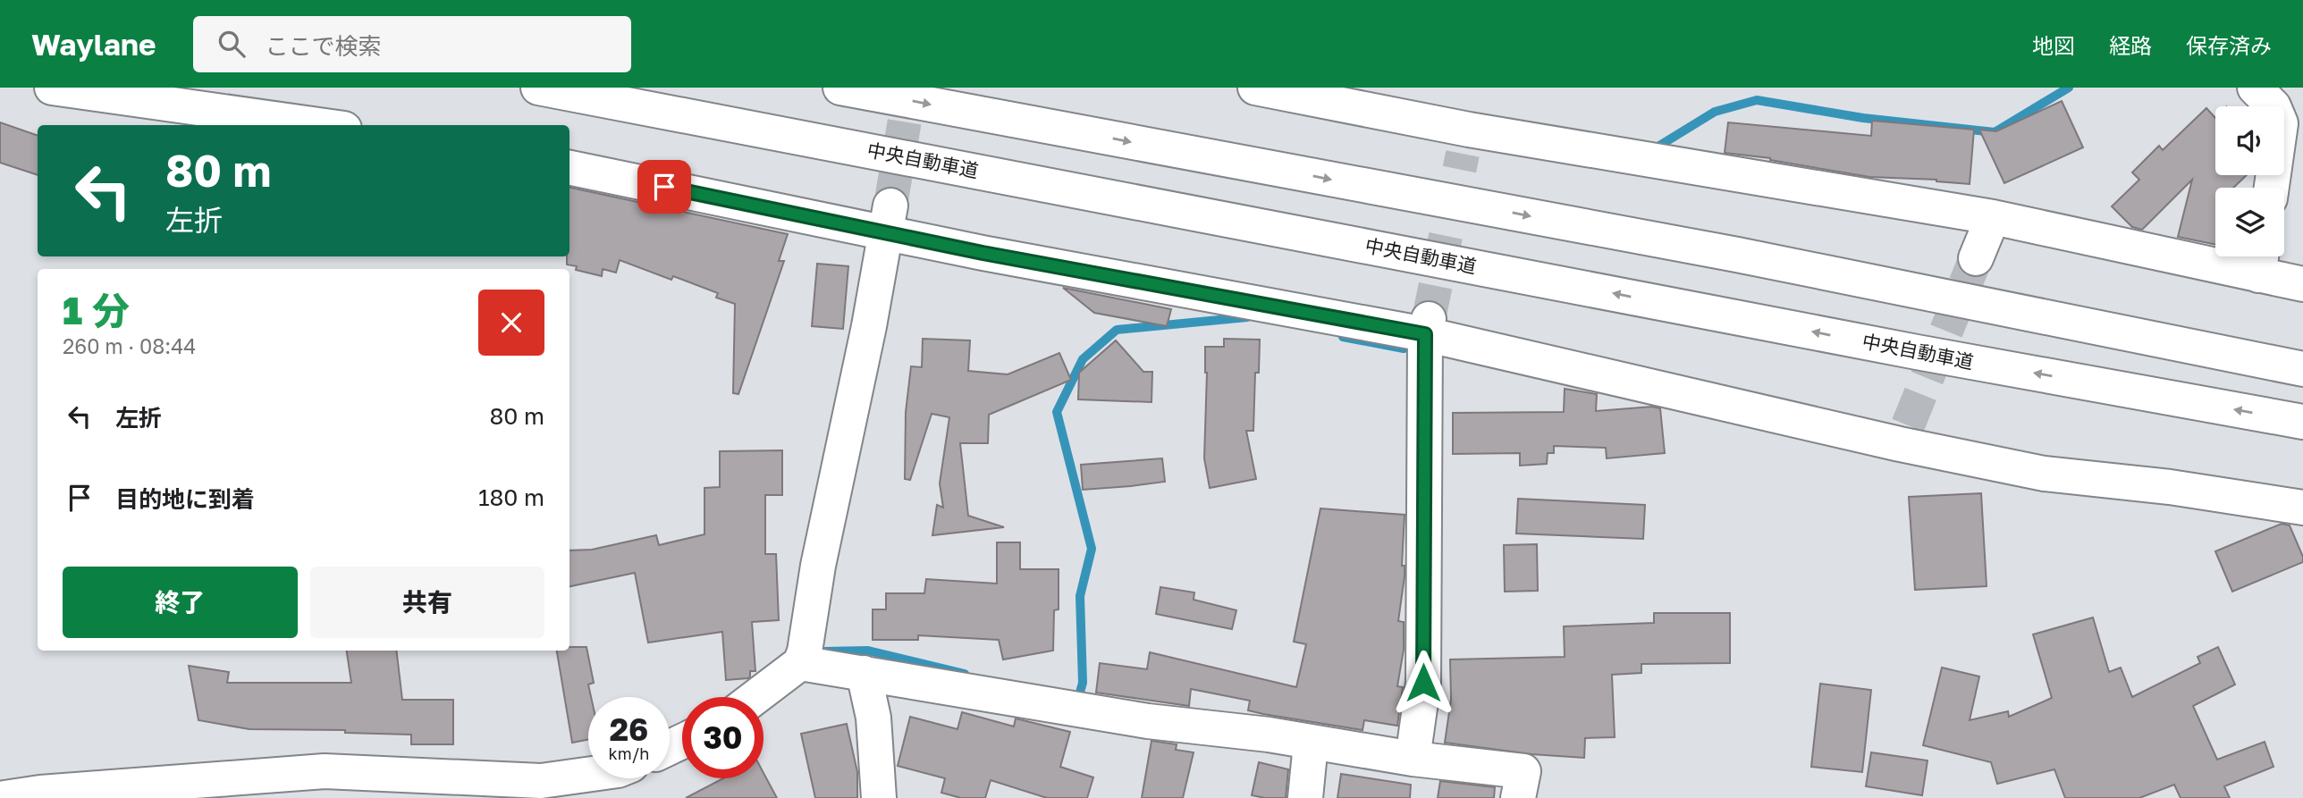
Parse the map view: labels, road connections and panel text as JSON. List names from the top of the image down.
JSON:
{
  "streets": {
    "main road": ["中央自動車道"]
  },
  "page": {
    "header": "Waylane",
    "search": "ここで検索",
    "nav": ["地図", "経路", "保存済み"],
    "turn": ["80 m", "左折"],
    "heading": ["1 分", "260 m · 08:44"],
    "list": [
      {
        "name": "左折",
        "value": "80 m"
      },
      {
        "name": "目的地に到着",
        "value": "180 m"
      }
    ],
    "buttons": ["終了", "共有"],
    "speed": "26 km/h",
    "limit": "30"
  }
}
